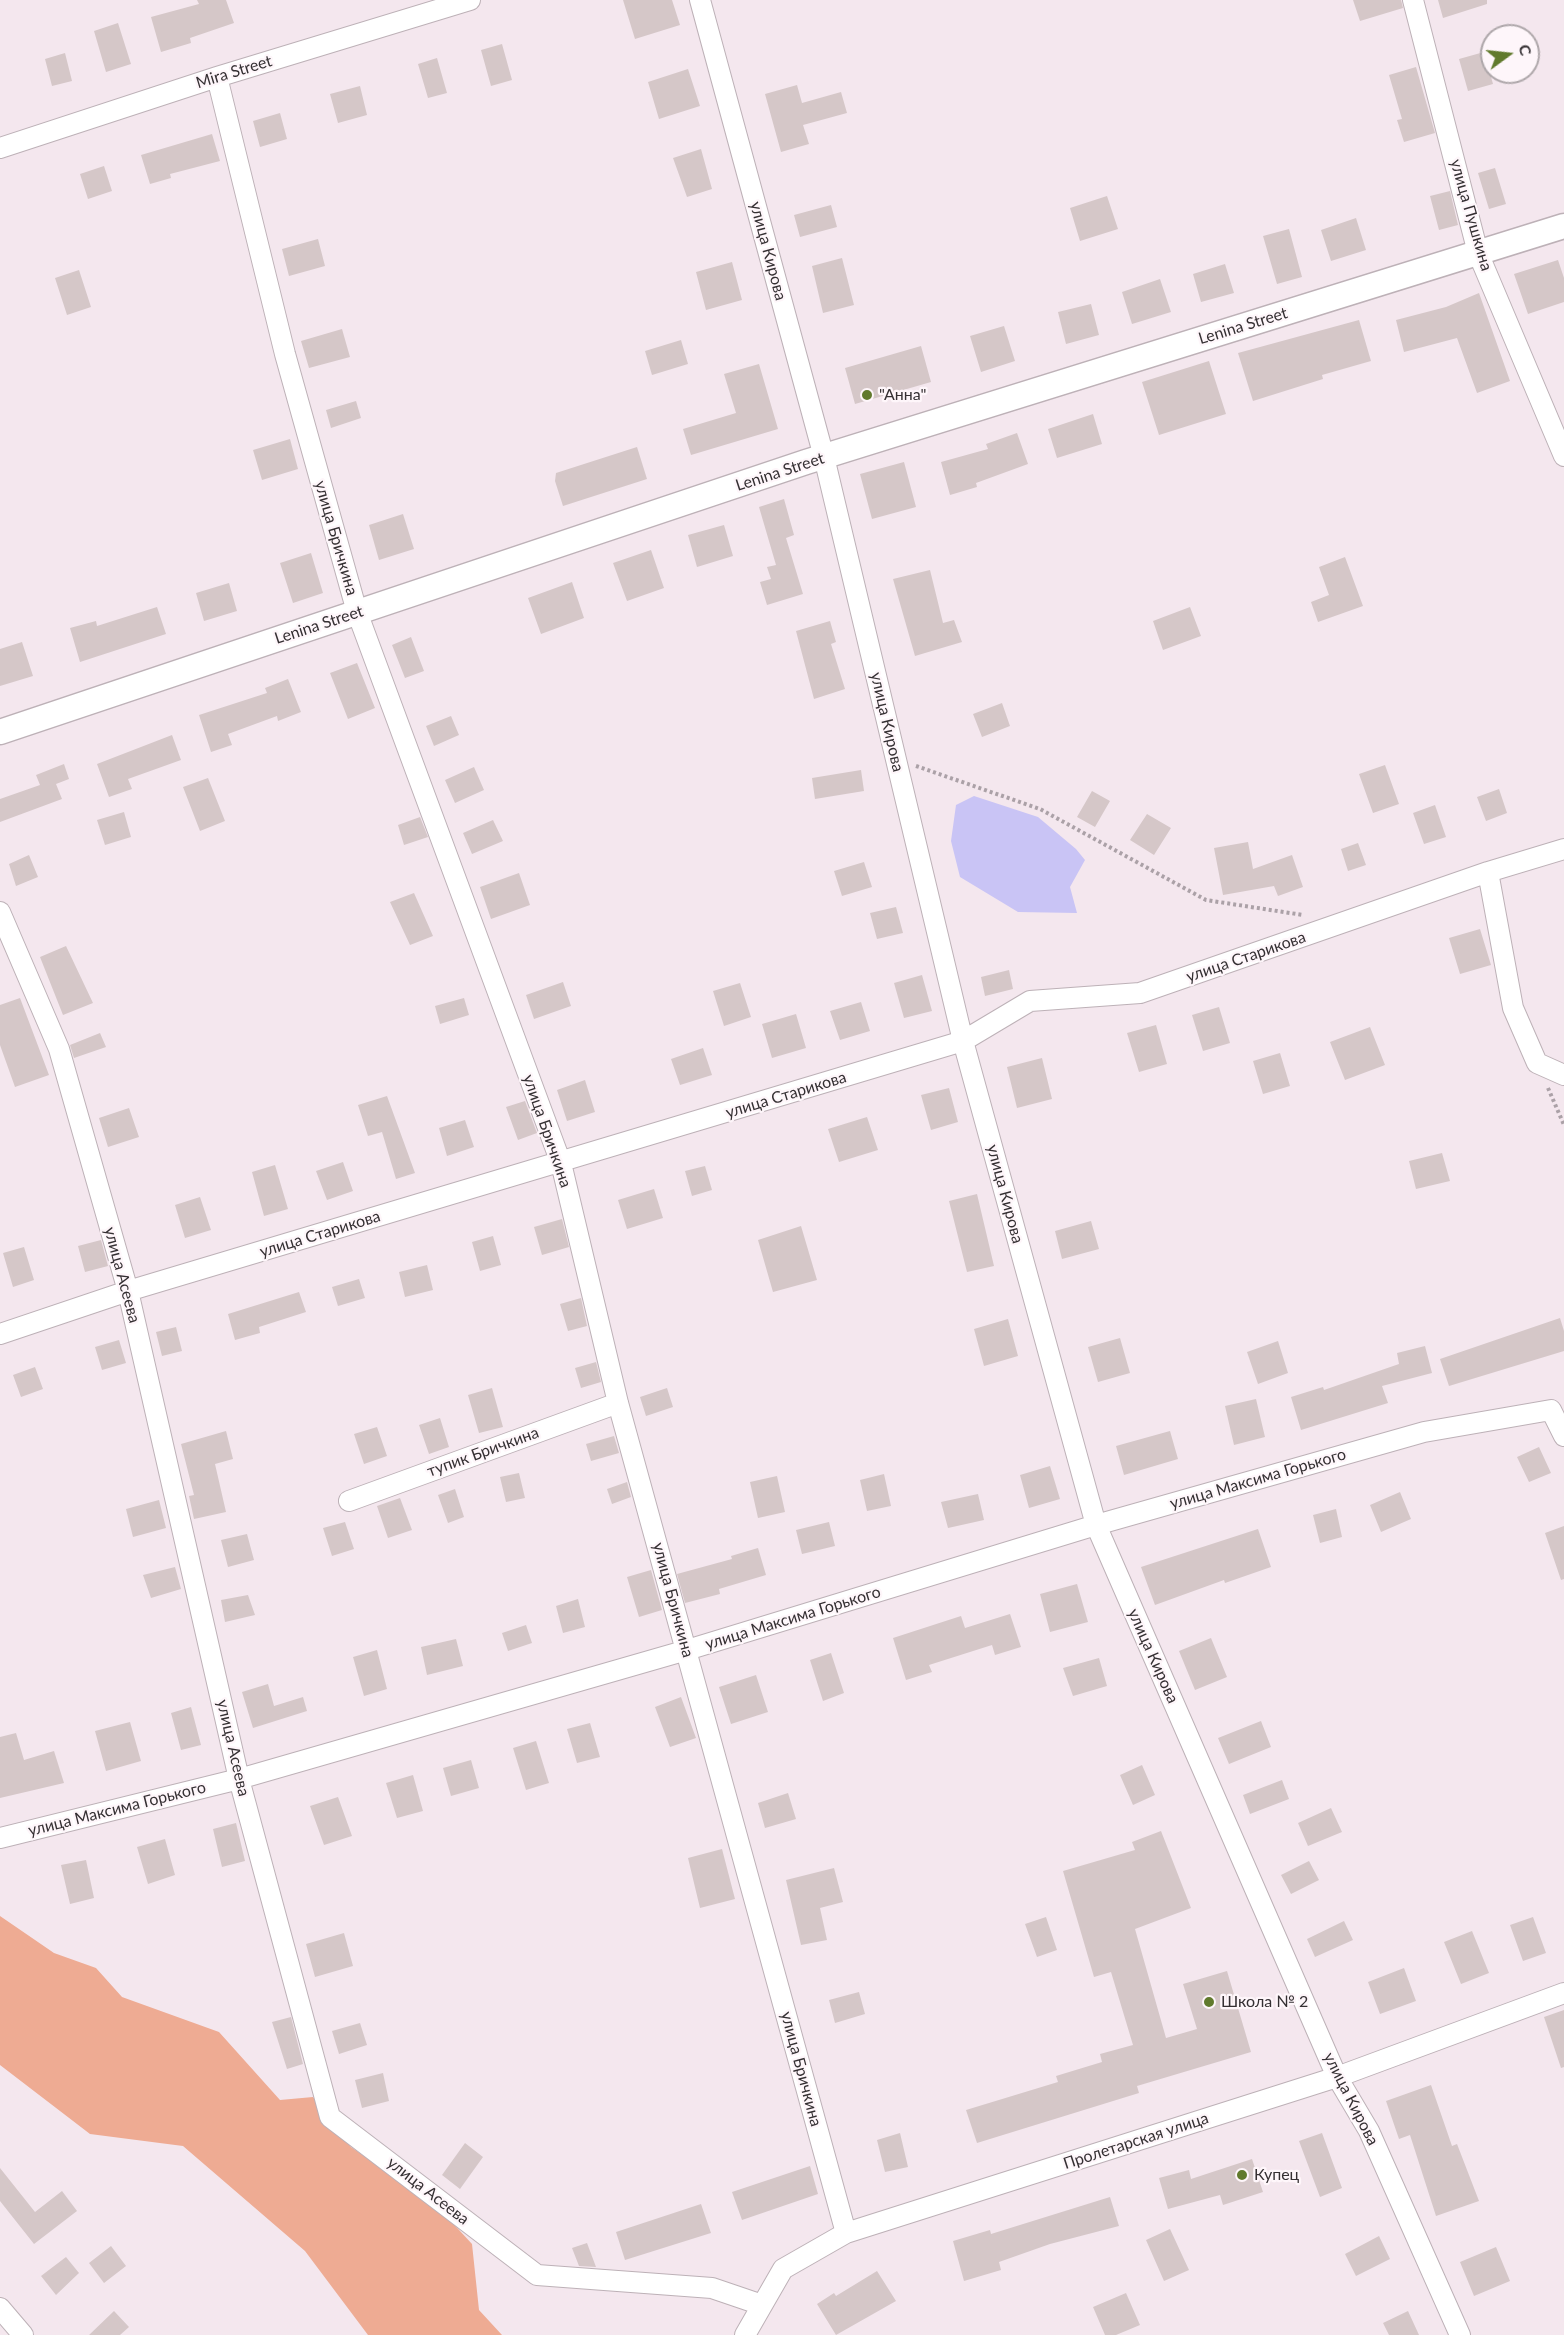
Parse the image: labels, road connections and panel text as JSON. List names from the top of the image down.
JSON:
{
  "streets": {
    "street": [
      "Mira Street",
      "улица Пушкина",
      "улица Кирова",
      "Lenina Street",
      "улица Бричкина",
      "улица Старикова",
      "улица Асеева",
      "тупик Бричкина",
      "улица Максима Горького",
      "Пролетарская улица"
    ]
  },
  "crossings": [
    ["Mira Street", "улица Бричкина"],
    ["улица Пушкина", "Lenina Street"],
    ["улица Кирова", "Lenina Street"],
    ["улица Кирова", "улица Старикова"],
    ["улица Кирова", "улица Максима Горького"],
    ["улица Кирова", "Пролетарская улица"],
    ["Lenina Street", "улица Бричкина"],
    ["улица Бричкина", "улица Старикова"],
    ["улица Бричкина", "тупик Бричкина"],
    ["улица Бричкина", "улица Максима Горького"],
    ["улица Бричкина", "Пролетарская улица"],
    ["улица Старикова", "улица Асеева"],
    ["улица Асеева", "улица Максима Горького"],
    ["улица Асеева", "Пролетарская улица"]
  ],
  "places": ["\"Анна\"", "Школа № 2", "Купец"],
  "north": "right"
}
